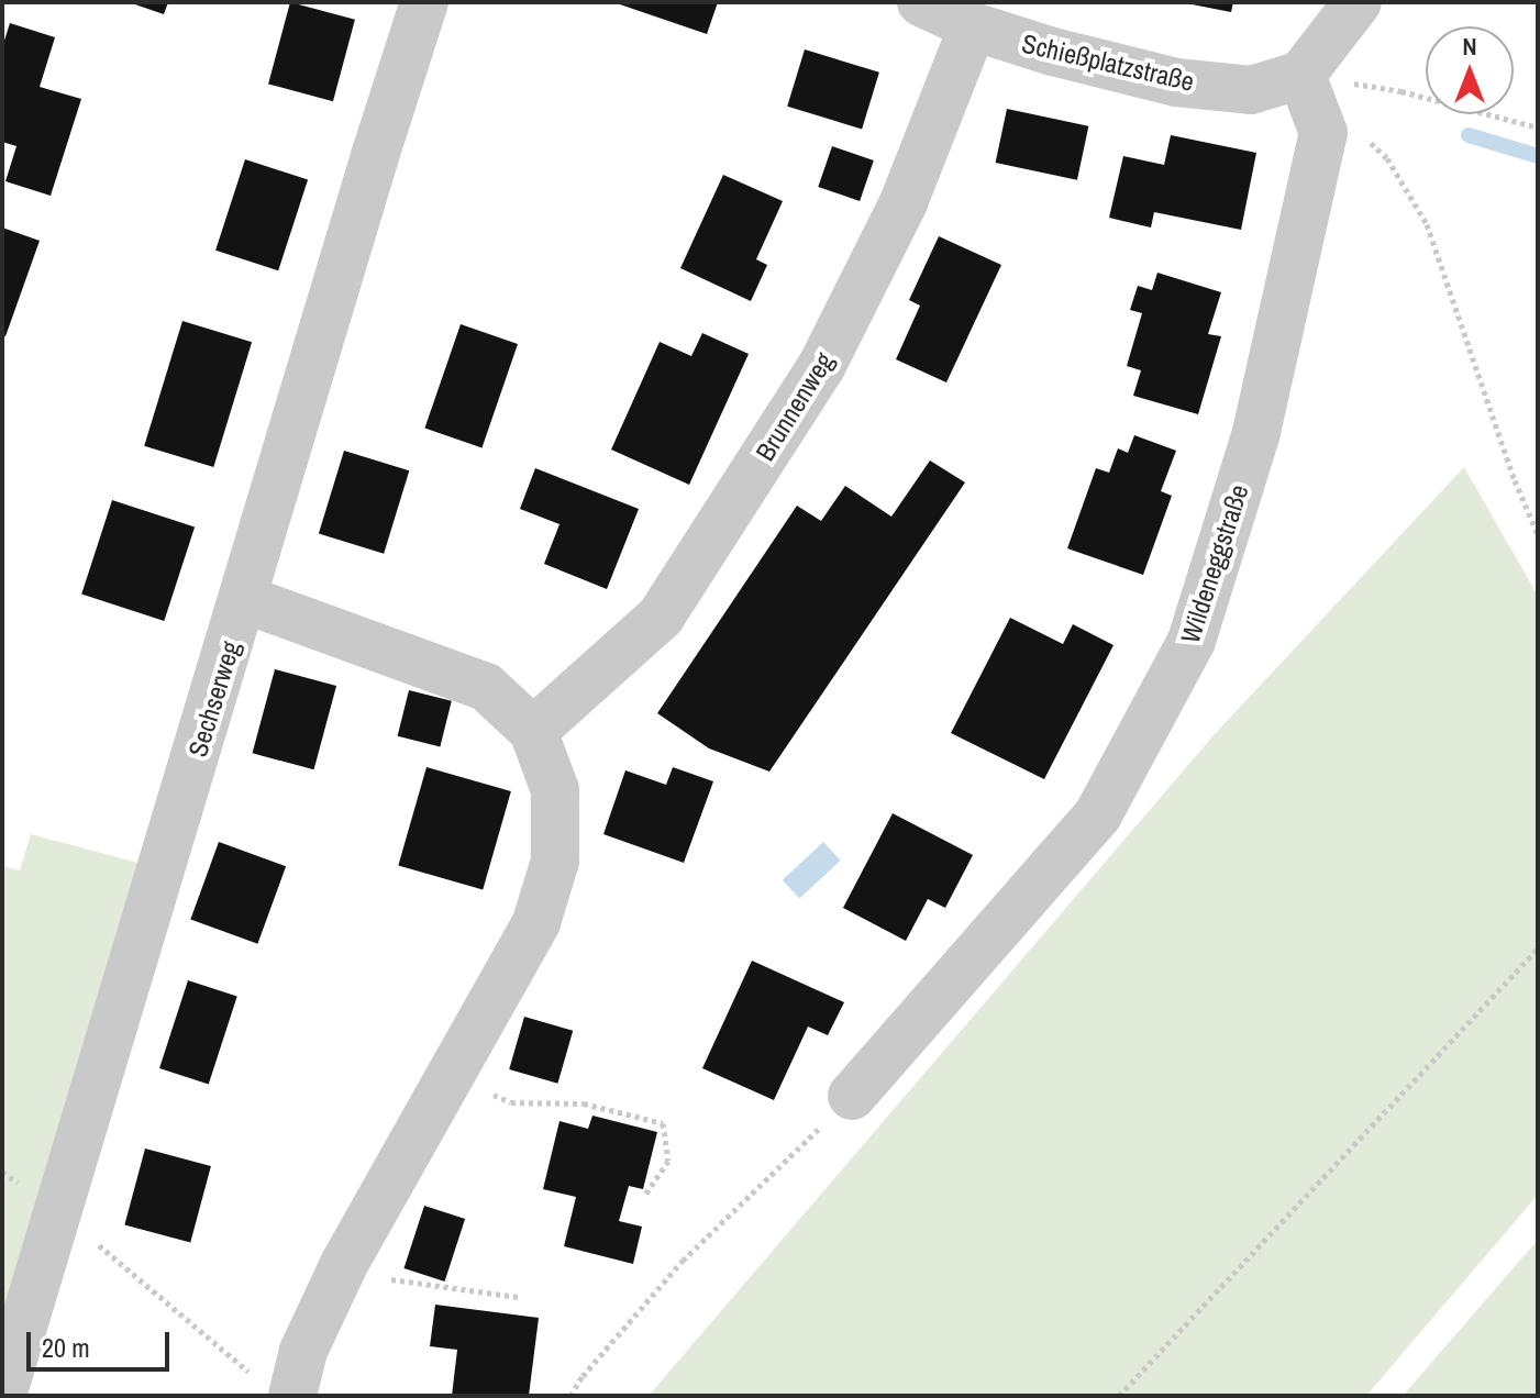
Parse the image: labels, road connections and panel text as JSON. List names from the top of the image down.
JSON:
{
  "streets": {
    "street": [
      "Schießplatzstraße",
      "Brunnenweg",
      "Wildeneggstraße",
      "Sechserweg"
    ]
  },
  "crossings": [
    ["Schießplatzstraße", "Brunnenweg"],
    ["Schießplatzstraße", "Wildeneggstraße"]
  ],
  "scale_bar": "20 m",
  "north": "top"
}
